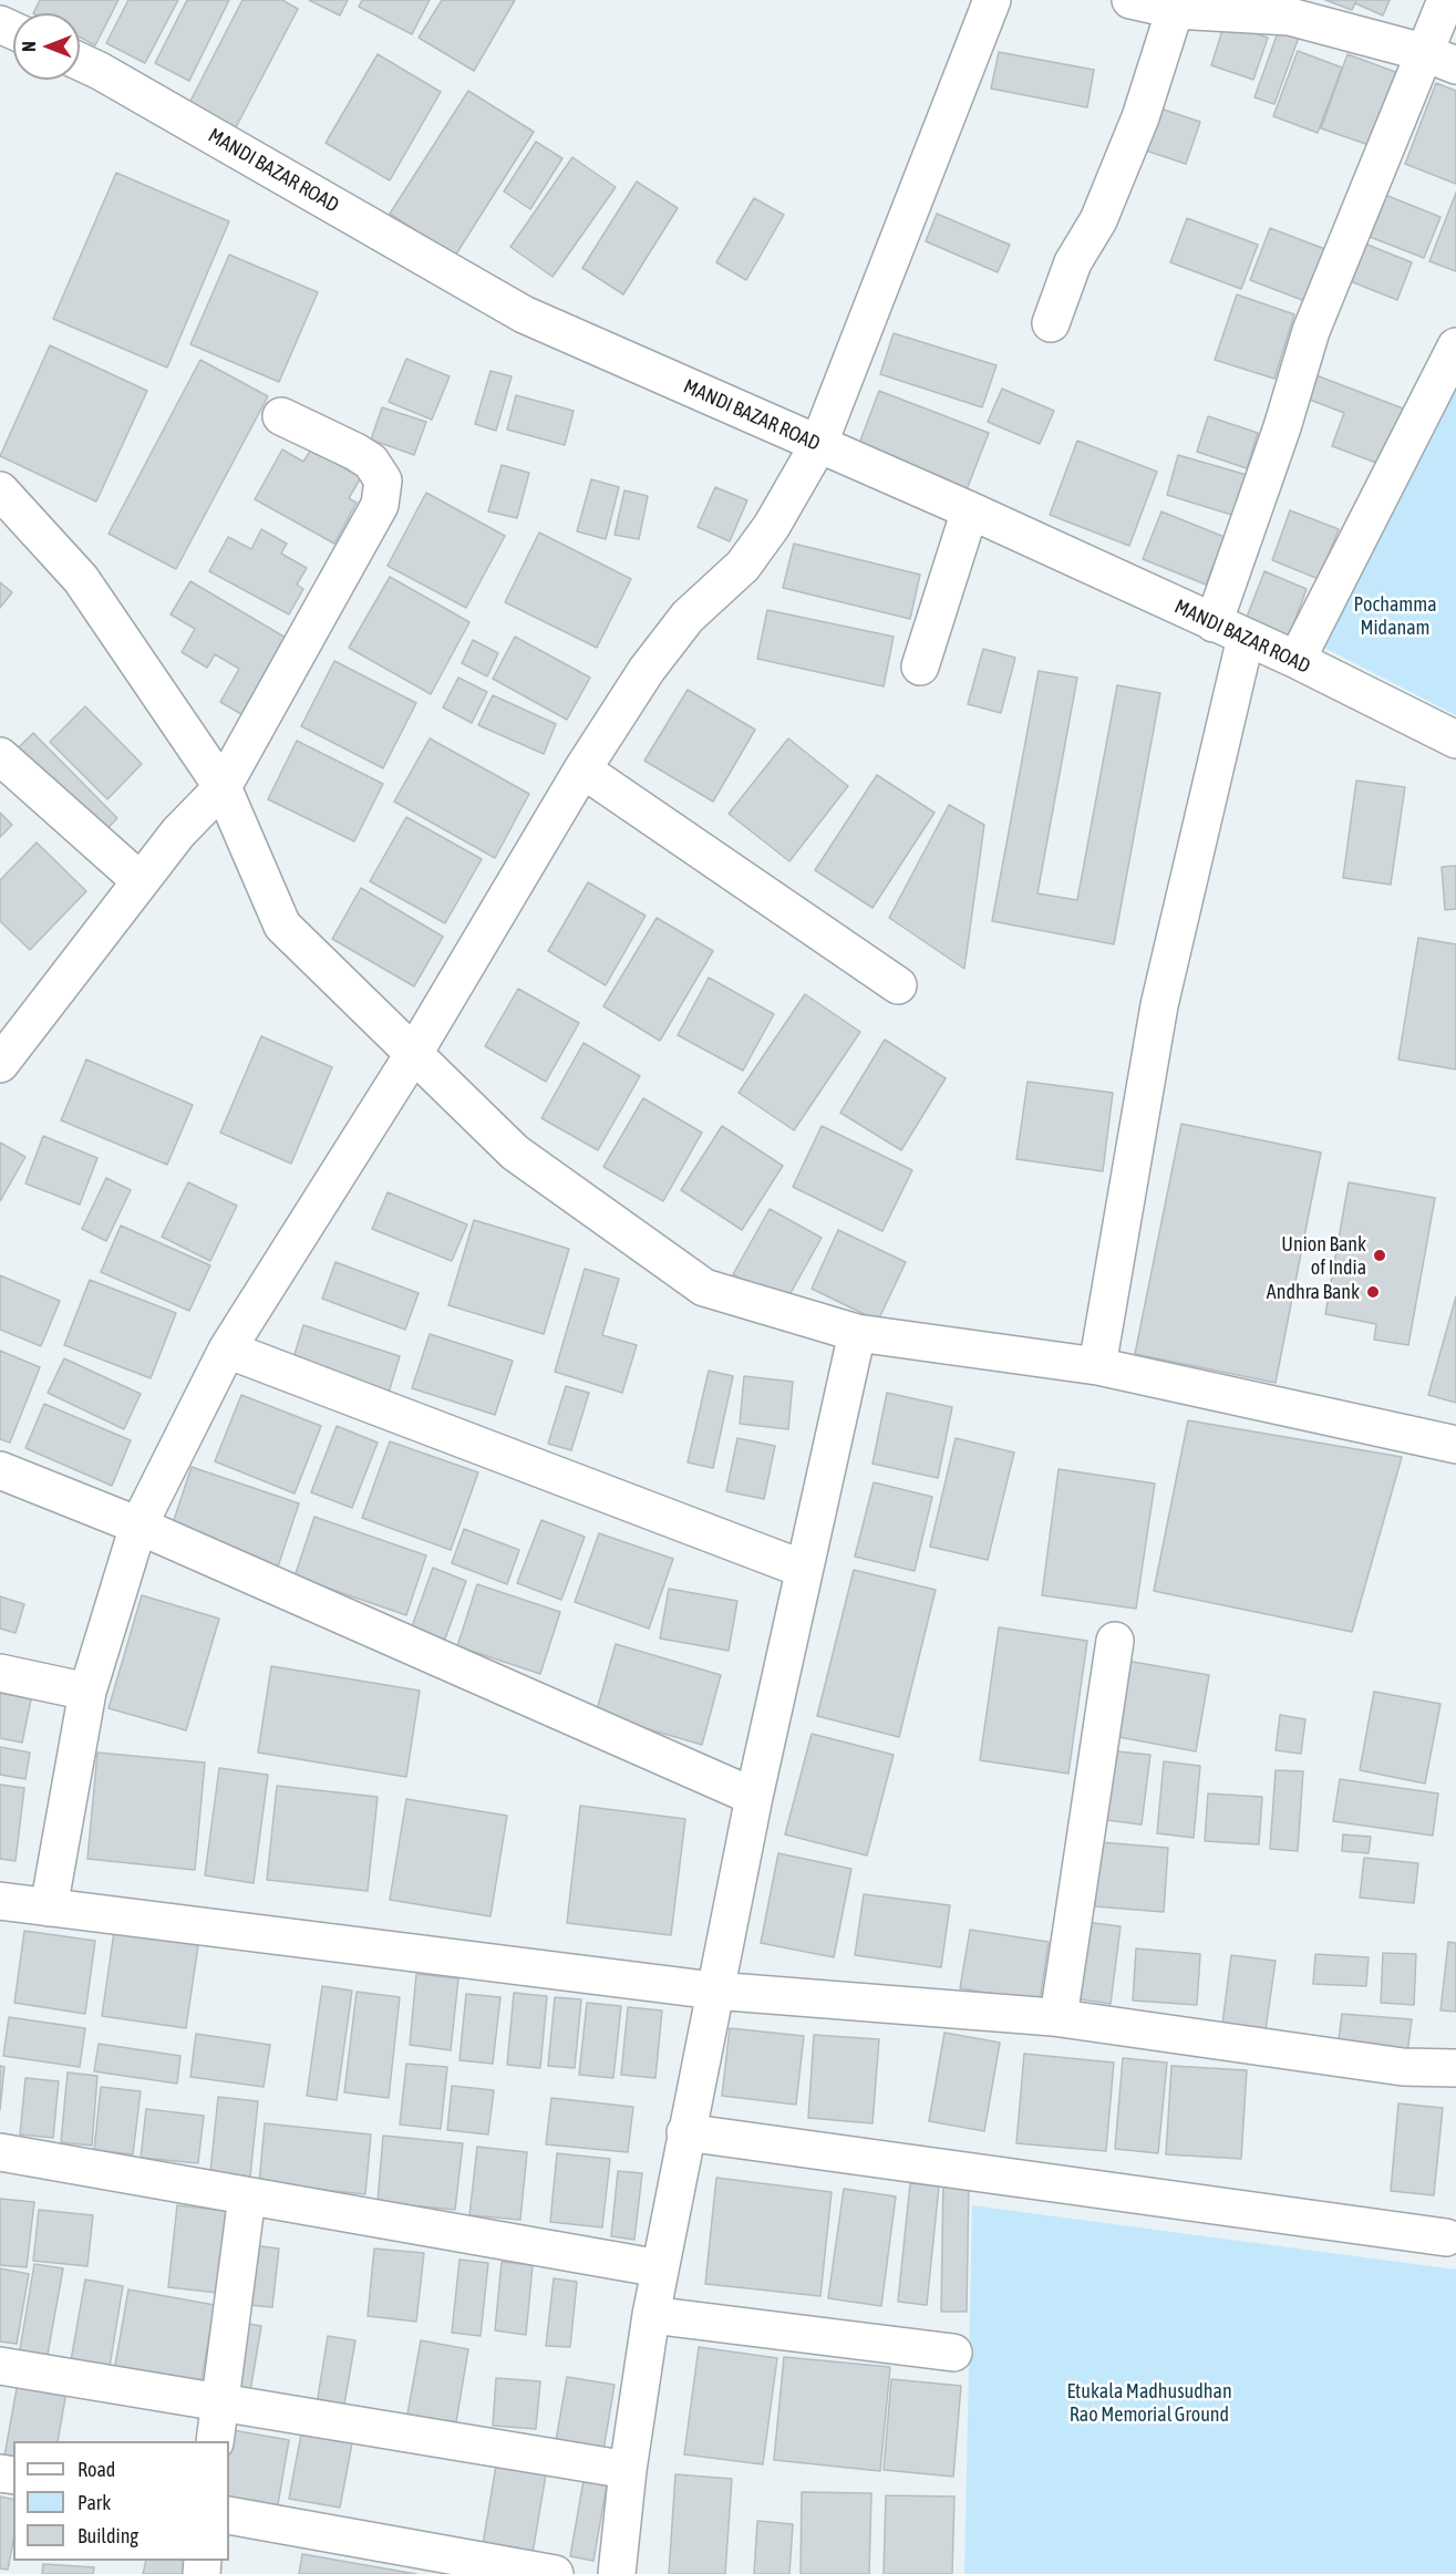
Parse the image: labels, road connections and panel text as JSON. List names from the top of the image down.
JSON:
{
  "streets": {
    "street": ["MANDI BAZAR ROAD"]
  },
  "parks": ["Pochamma Midanam", "Etukala Madhusudhan Rao Memorial Ground"],
  "places": ["Union Bank of India", "Andhra Bank"],
  "legend": ["Road", "Park", "Building"],
  "north": "left"
}
